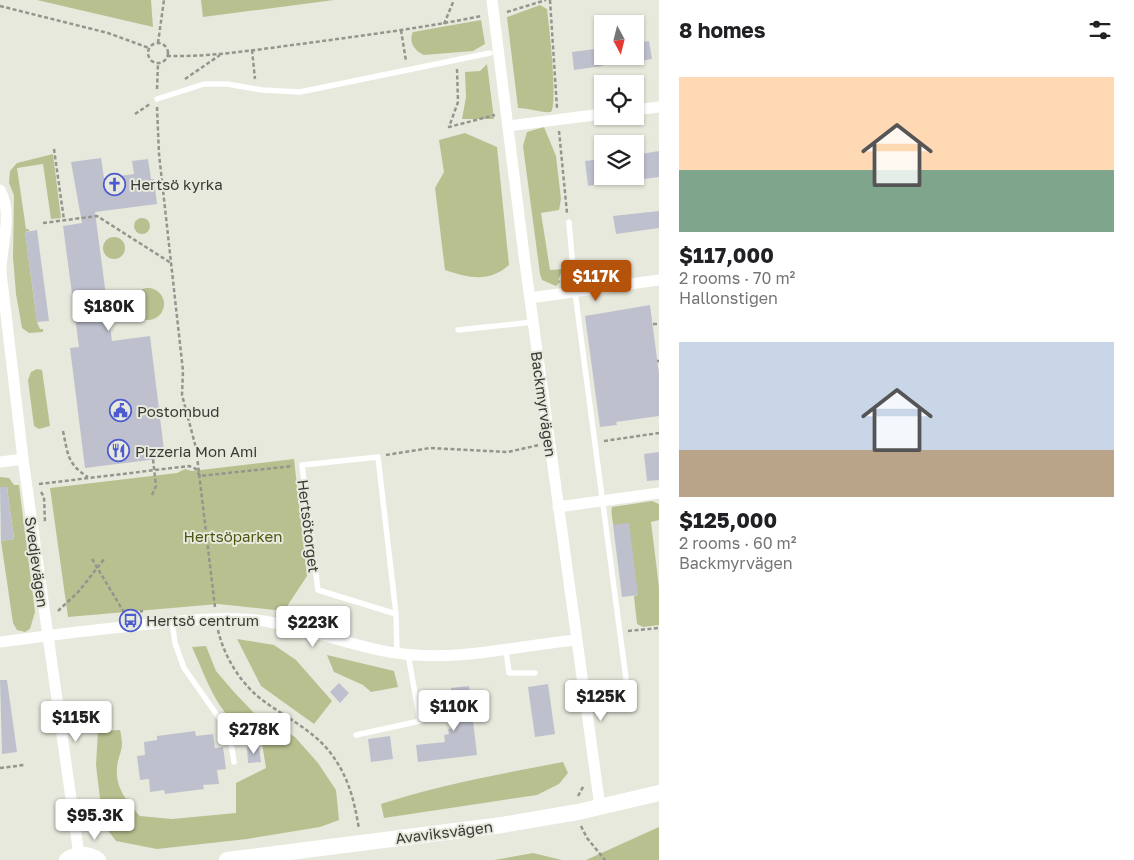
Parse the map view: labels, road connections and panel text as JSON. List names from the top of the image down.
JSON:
{
  "streets": {
    "street": ["Backmyrvägen", "Svedjevägen", "Avaviksvägen"],
    "lane": ["Hertsötorget"]
  },
  "crossings": [
    ["Backmyrvägen", "Avaviksvägen"]
  ],
  "parks": ["Hertsöparken"],
  "places": {
    "church": ["Hertsö kyrka"],
    "public building": ["Postombud"],
    "restaurant": ["Pizzeria Mon Ami"],
    "bus stop": ["Hertsö centrum"]
  },
  "north": "bottom",
  "page": {
    "heading": "8 homes",
    "list": [
      {
        "name": "$117,000",
        "note": "2 rooms · 70 m² · Hallonstigen"
      },
      {
        "name": "$125,000",
        "note": "2 rooms · 60 m² · Backmyrvägen"
      }
    ],
    "price": [
      "$117K",
      "$180K",
      "$223K",
      "$125K",
      "$110K",
      "$115K",
      "$278K",
      "$95.3K"
    ]
  }
}
